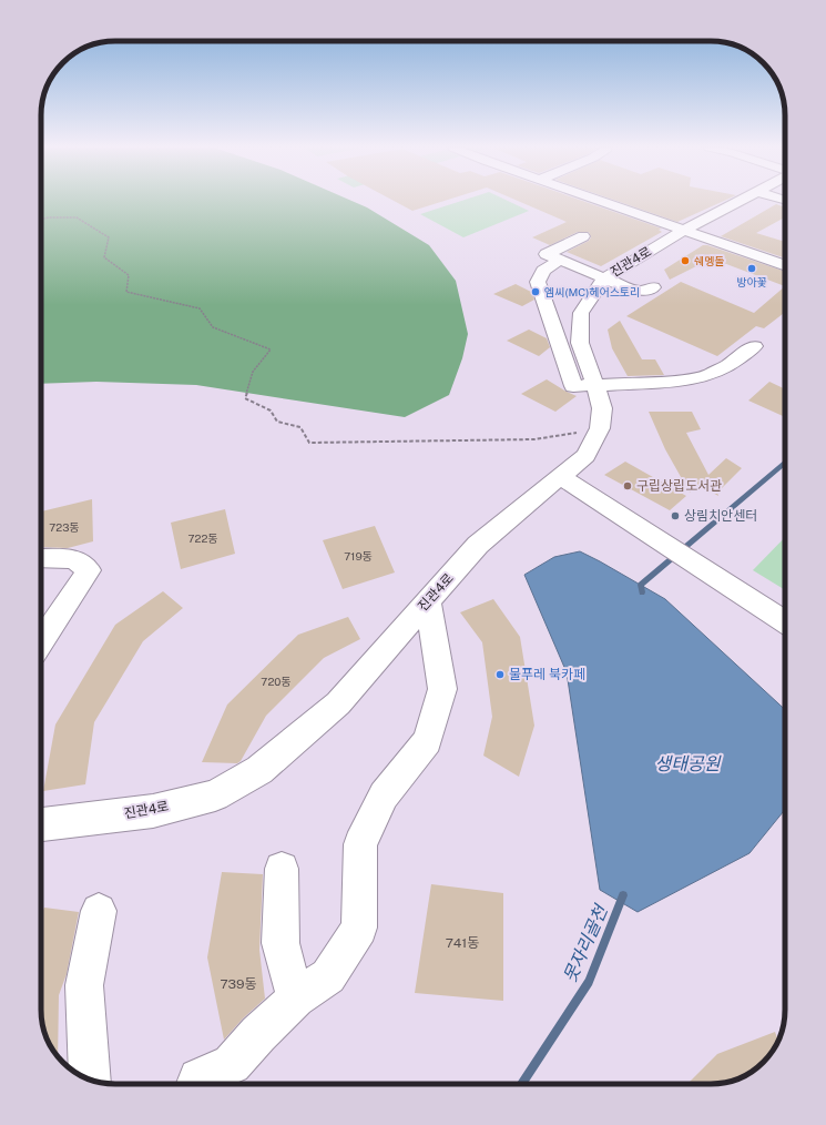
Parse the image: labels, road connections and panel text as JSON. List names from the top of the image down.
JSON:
{
  "streets": {
    "street": ["진관4로"]
  },
  "water": ["생태공원", "못자리골천"],
  "places": [
    "쉐멩돌",
    "방아꽃",
    "엠씨(MC)헤어스토리",
    "구립상립도서관",
    "상림치안센터",
    "물푸레 북카페"
  ],
  "house_numbers": [
    "723동",
    "722동",
    "719동",
    "720동",
    "741동",
    "739동"
  ]
}
